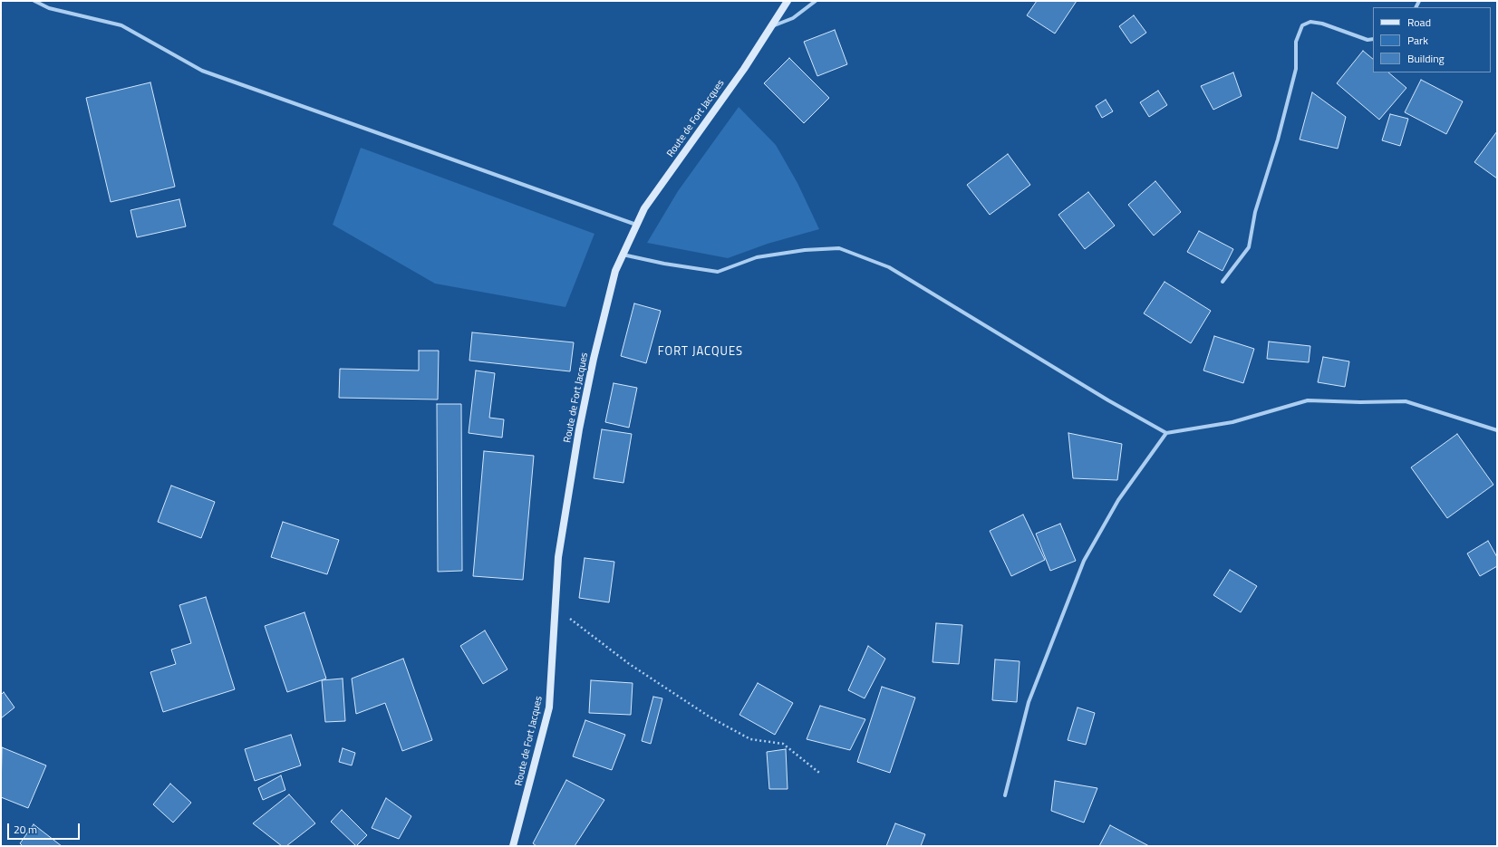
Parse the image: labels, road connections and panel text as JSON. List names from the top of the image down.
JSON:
{
  "streets": {
    "street": ["Route de Fort Jacques"]
  },
  "districts": ["FORT JACQUES"],
  "legend": ["Road", "Park", "Building"],
  "scale_bar": "20 m"
}
